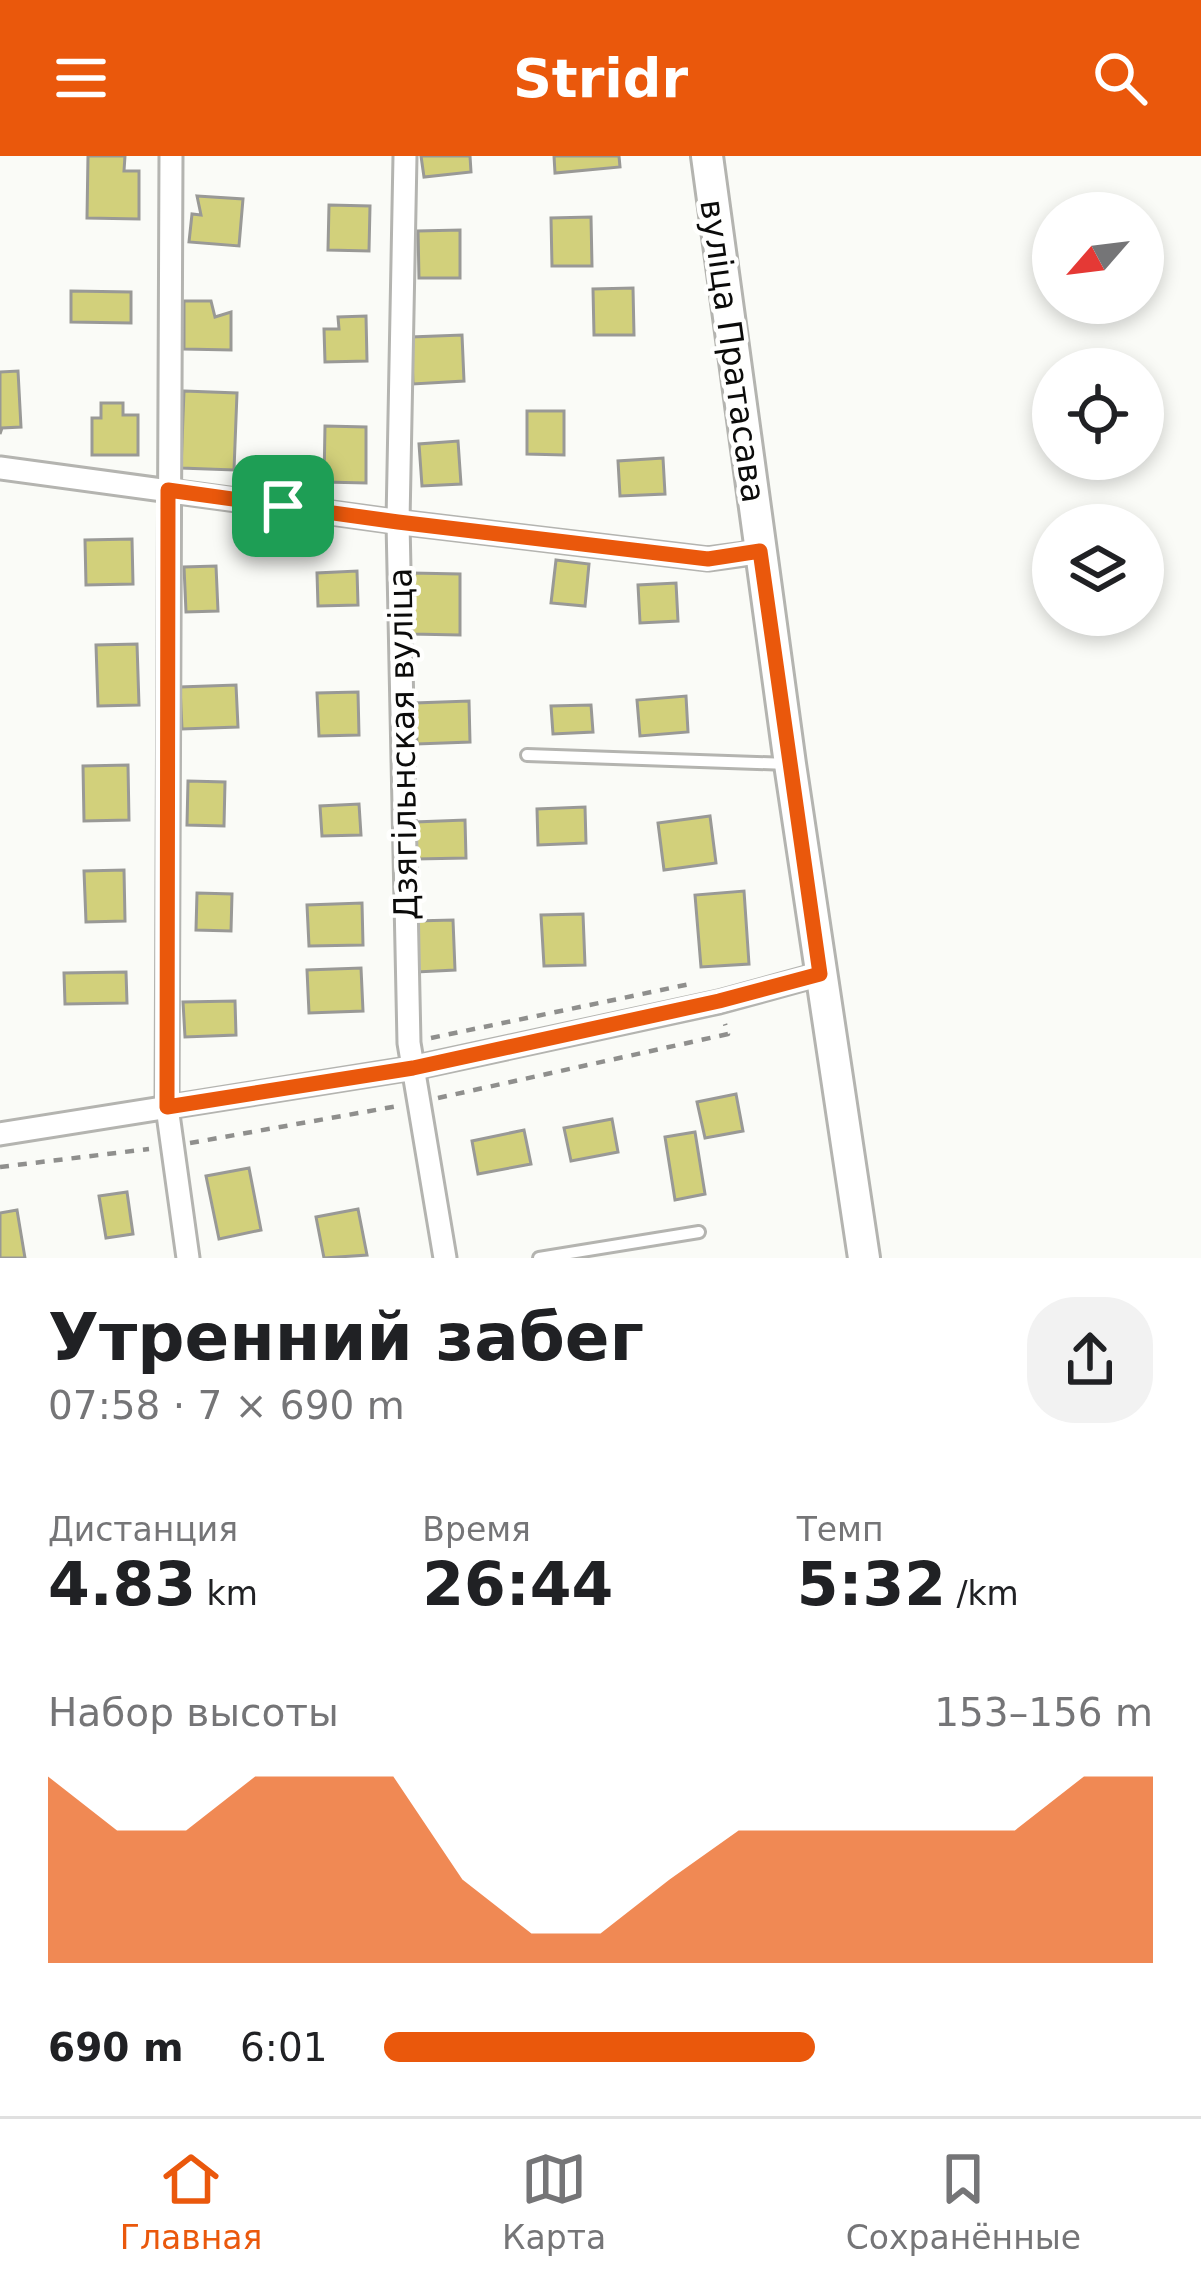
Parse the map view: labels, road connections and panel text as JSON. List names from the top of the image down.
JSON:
{
  "streets": {
    "main road": ["вуліца Пратасава"],
    "street": ["Дзягільнская вуліца"]
  },
  "north": "bottom left",
  "page": {
    "header": "Stridr",
    "heading": ["Утренний забег", "07:58 · 7 × 690 m"],
    "stats": [
      ["Дистанция", "4.83 km"],
      ["Время", "26:44"],
      ["Темп", "5:32 /km"]
    ],
    "chart": ["Набор высоты", "153–156 m"],
    "list": [
      {
        "name": "690 m",
        "note": "6:01"
      }
    ],
    "tabs": ["Главная", "Карта", "Сохранённые"]
  }
}
